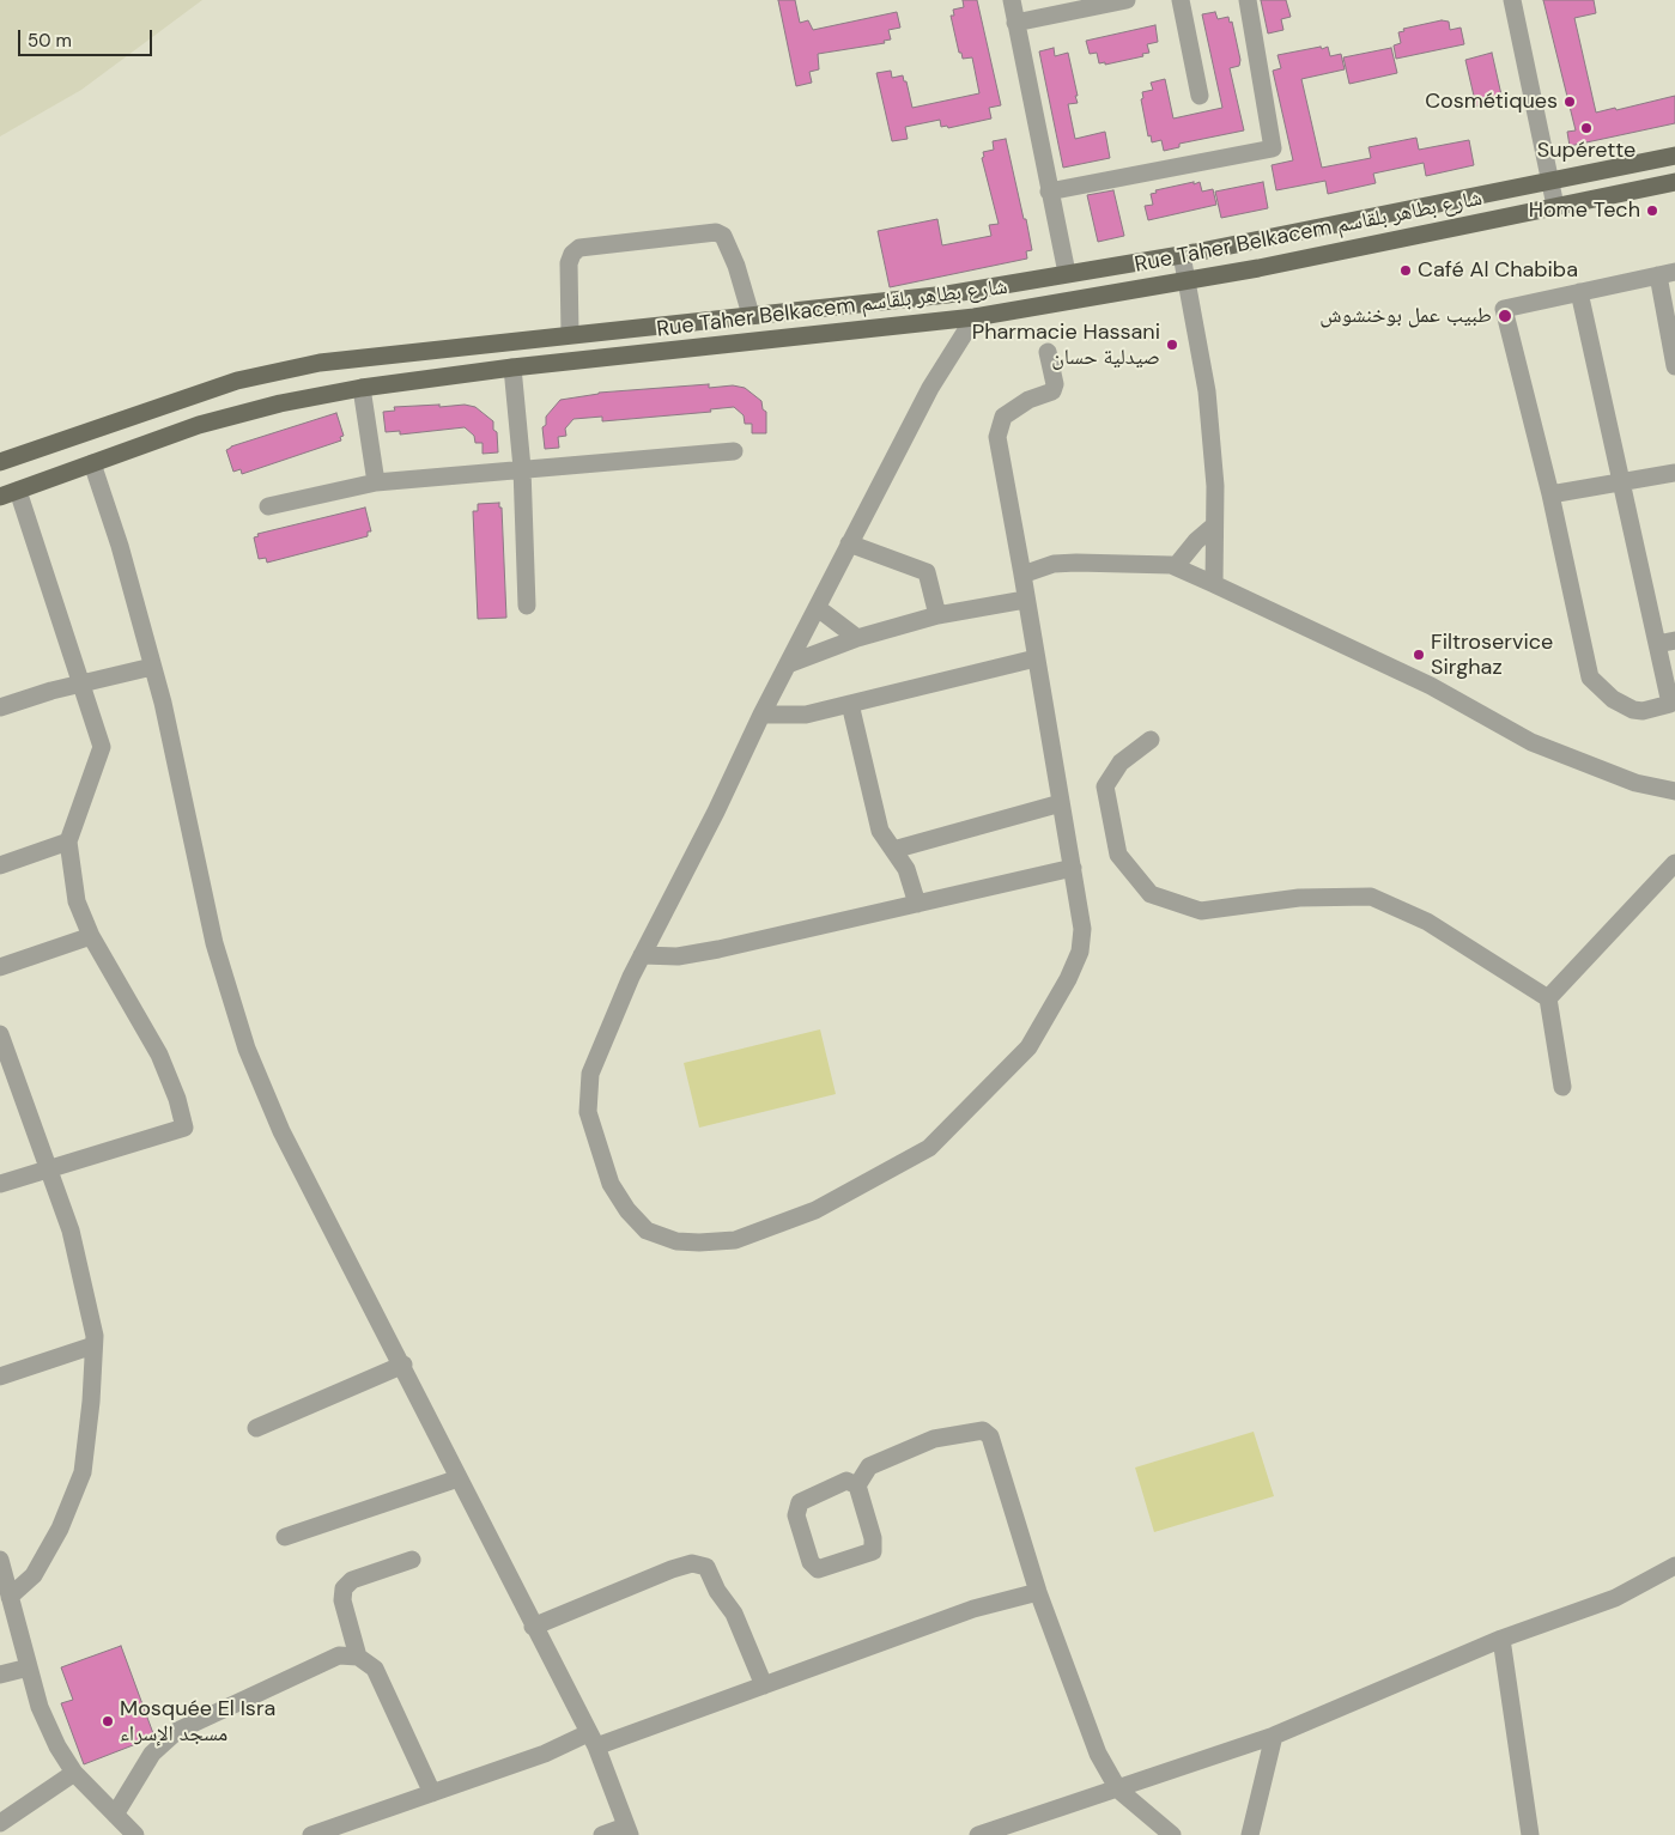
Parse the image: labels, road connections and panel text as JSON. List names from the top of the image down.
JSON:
{
  "streets": {
    "main road": ["Rue Taher Belkacem شارع بطاهر بلقاسم"]
  },
  "places": [
    "Cosmétiques",
    "Supérette",
    "Home Tech",
    "Café Al Chabiba",
    "طبيب عمل بوخنشوش",
    "Pharmacie Hassani صيدلية حسان",
    "Filtroservice Sirghaz",
    "Mosquée El Isra مسجد الإسراء"
  ],
  "scale_bar": "50 m"
}
